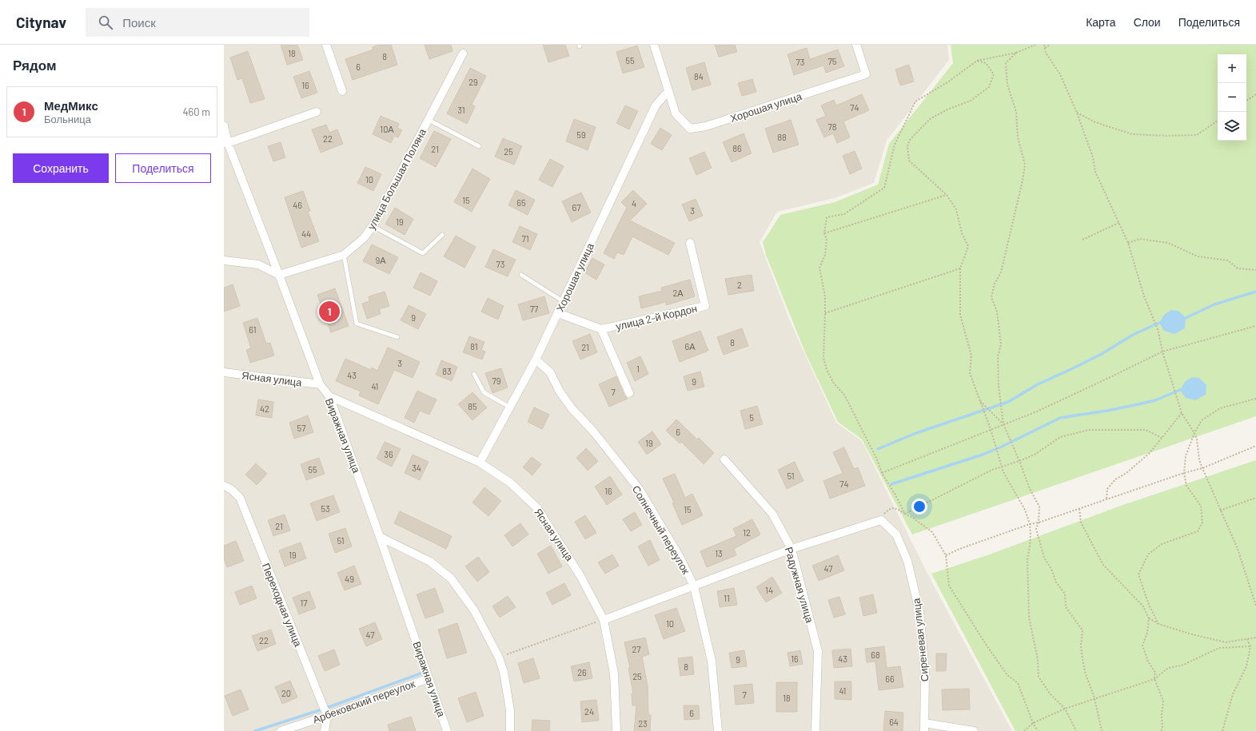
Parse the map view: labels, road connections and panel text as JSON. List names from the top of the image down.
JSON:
{
  "streets": {
    "street": [
      "Хорошая улица",
      "улица Большая Поляна",
      "улица 2-й Кордон",
      "Ясная улица",
      "Виражная улица",
      "Солнечный переулок",
      "Радужная улица",
      "Переходная улица",
      "Сиреневая улица",
      "Арбековский переулок"
    ]
  },
  "crossings": [
    ["Хорошая улица", "улица 2-й Кордон"],
    ["Хорошая улица", "Ясная улица"],
    ["Хорошая улица", "Солнечный переулок"],
    ["улица Большая Поляна", "Виражная улица"],
    ["Ясная улица", "Виражная улица"],
    ["Виражная улица", "Арбековский переулок"],
    ["Переходная улица", "Арбековский переулок"]
  ],
  "house_numbers": [
    "18",
    "8",
    "55",
    "75",
    "73",
    "6",
    "84",
    "29",
    "16",
    "74",
    "31",
    "78",
    "10А",
    "59",
    "88",
    "22",
    "86",
    "21",
    "25",
    "10",
    "15",
    "65",
    "4",
    "46",
    "67",
    "3",
    "19",
    "44",
    "71",
    "9А",
    "73",
    "2",
    "2А",
    "77",
    "9",
    "61",
    "8",
    "81",
    "6А",
    "21",
    "3",
    "1",
    "83",
    "43",
    "79",
    "9",
    "41",
    "7",
    "85",
    "42",
    "5",
    "57",
    "6",
    "19",
    "36",
    "34",
    "55",
    "51",
    "74",
    "16",
    "53",
    "15",
    "21",
    "12",
    "51",
    "13",
    "19",
    "47",
    "49",
    "14",
    "11",
    "17",
    "10",
    "47",
    "22",
    "27",
    "68",
    "16",
    "43",
    "9",
    "8",
    "26",
    "25",
    "66",
    "41",
    "20",
    "7",
    "18",
    "24",
    "6",
    "64",
    "23"
  ],
  "page": {
    "header": "Citynav",
    "search": "Поиск",
    "nav": ["Карта", "Слои", "Поделиться"],
    "heading": "Рядом",
    "map_buttons": ["+", "−"],
    "list": [
      {
        "mark": "1",
        "name": "МедМикс",
        "note": "Больница",
        "value": "460 m"
      }
    ],
    "buttons": ["Сохранить", "Поделиться"],
    "pins": "1"
  }
}
